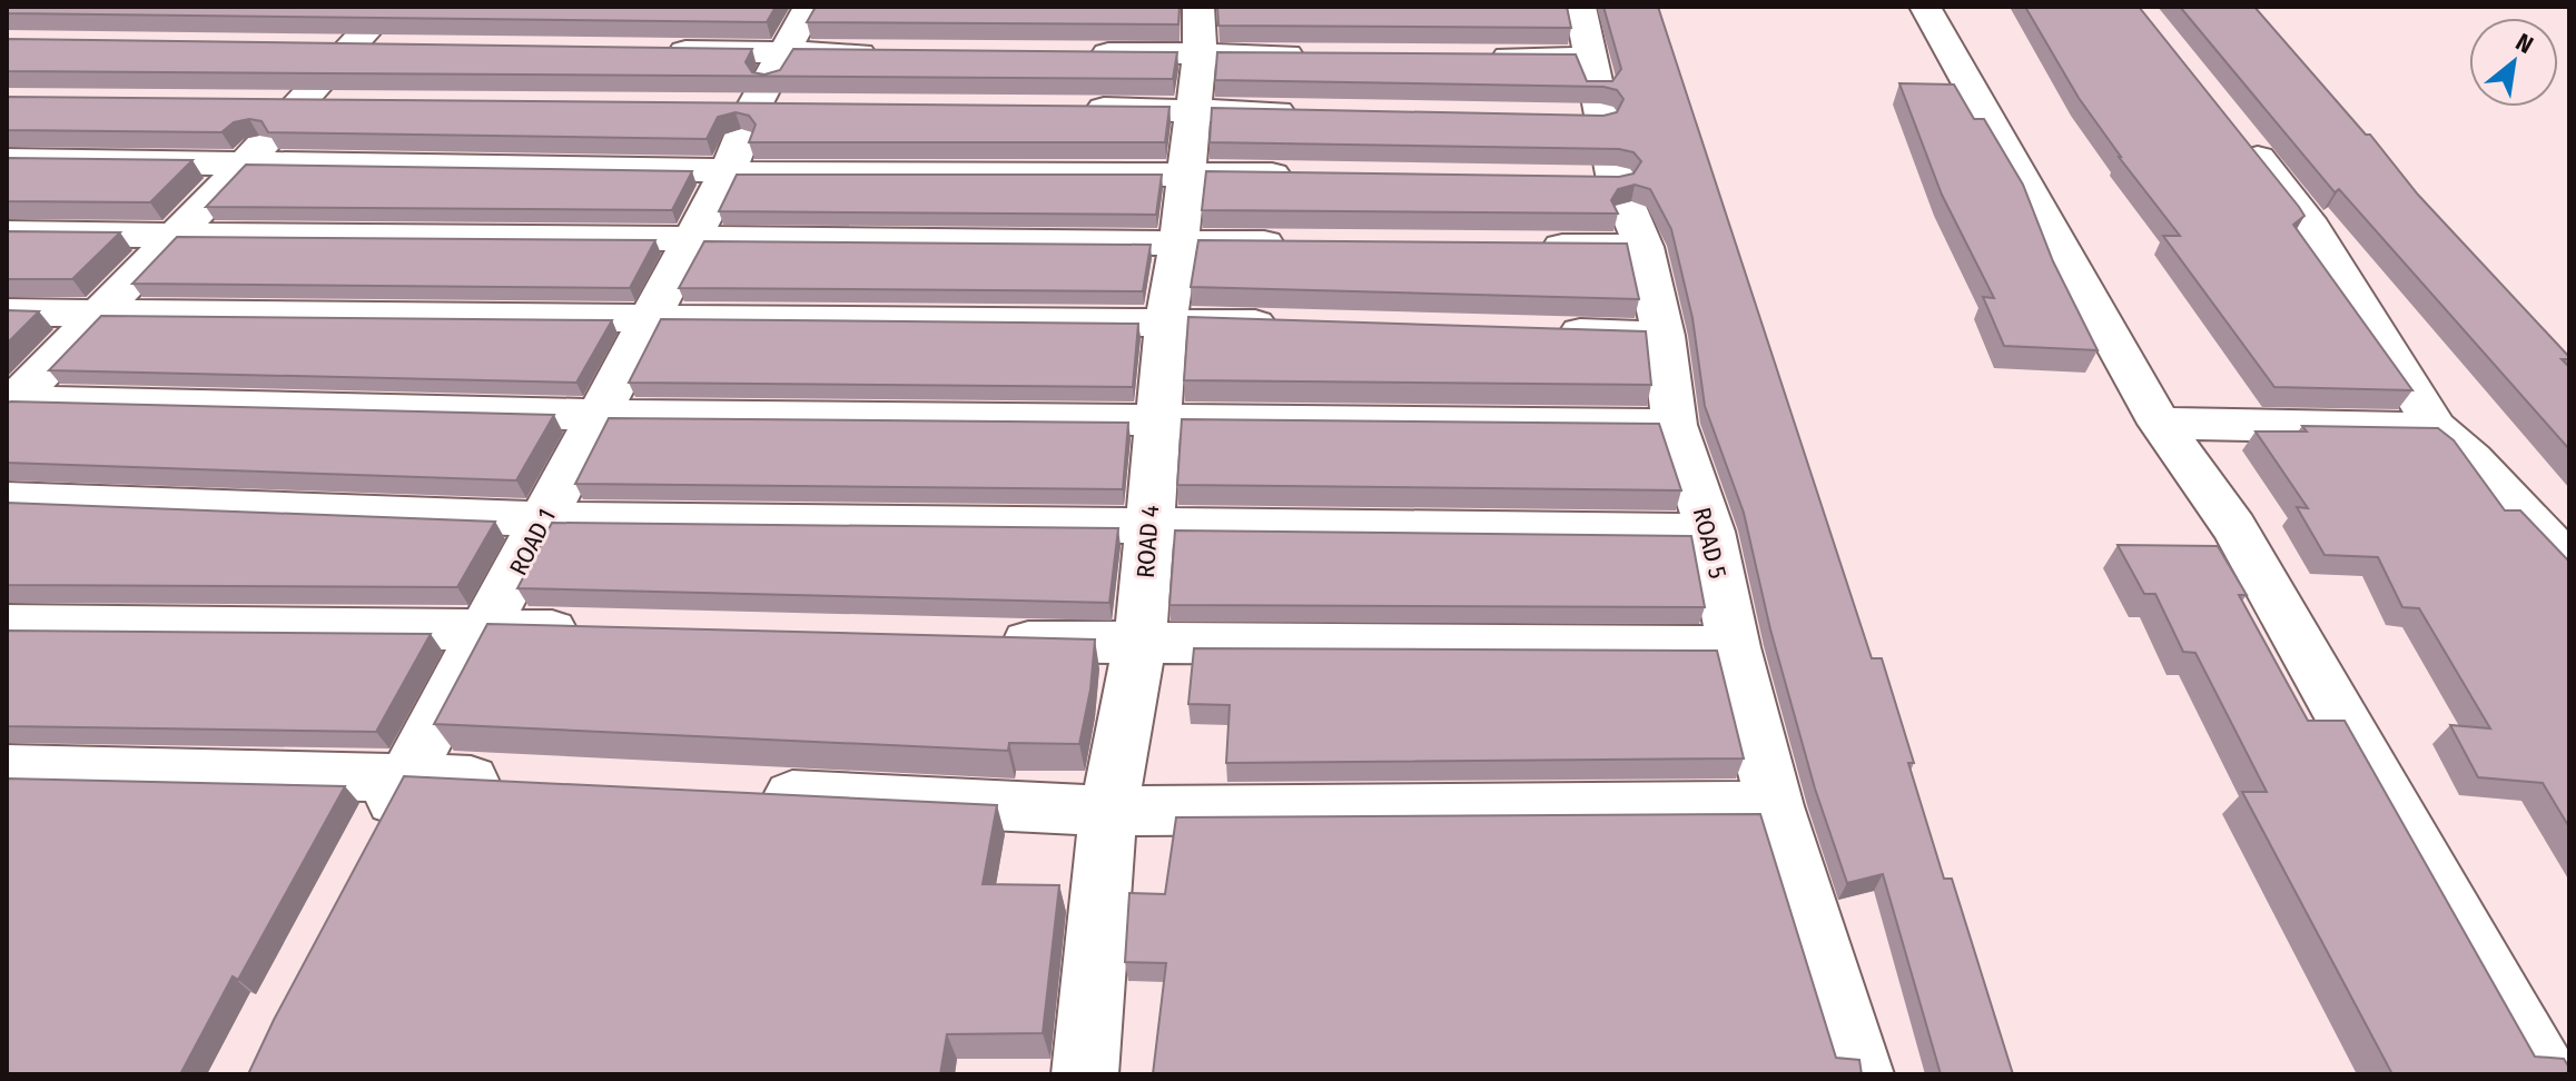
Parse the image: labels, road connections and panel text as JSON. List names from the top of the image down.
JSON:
{
  "streets": {
    "street": ["ROAD 1", "ROAD 4", "ROAD 5"]
  },
  "north": "top right"
}
